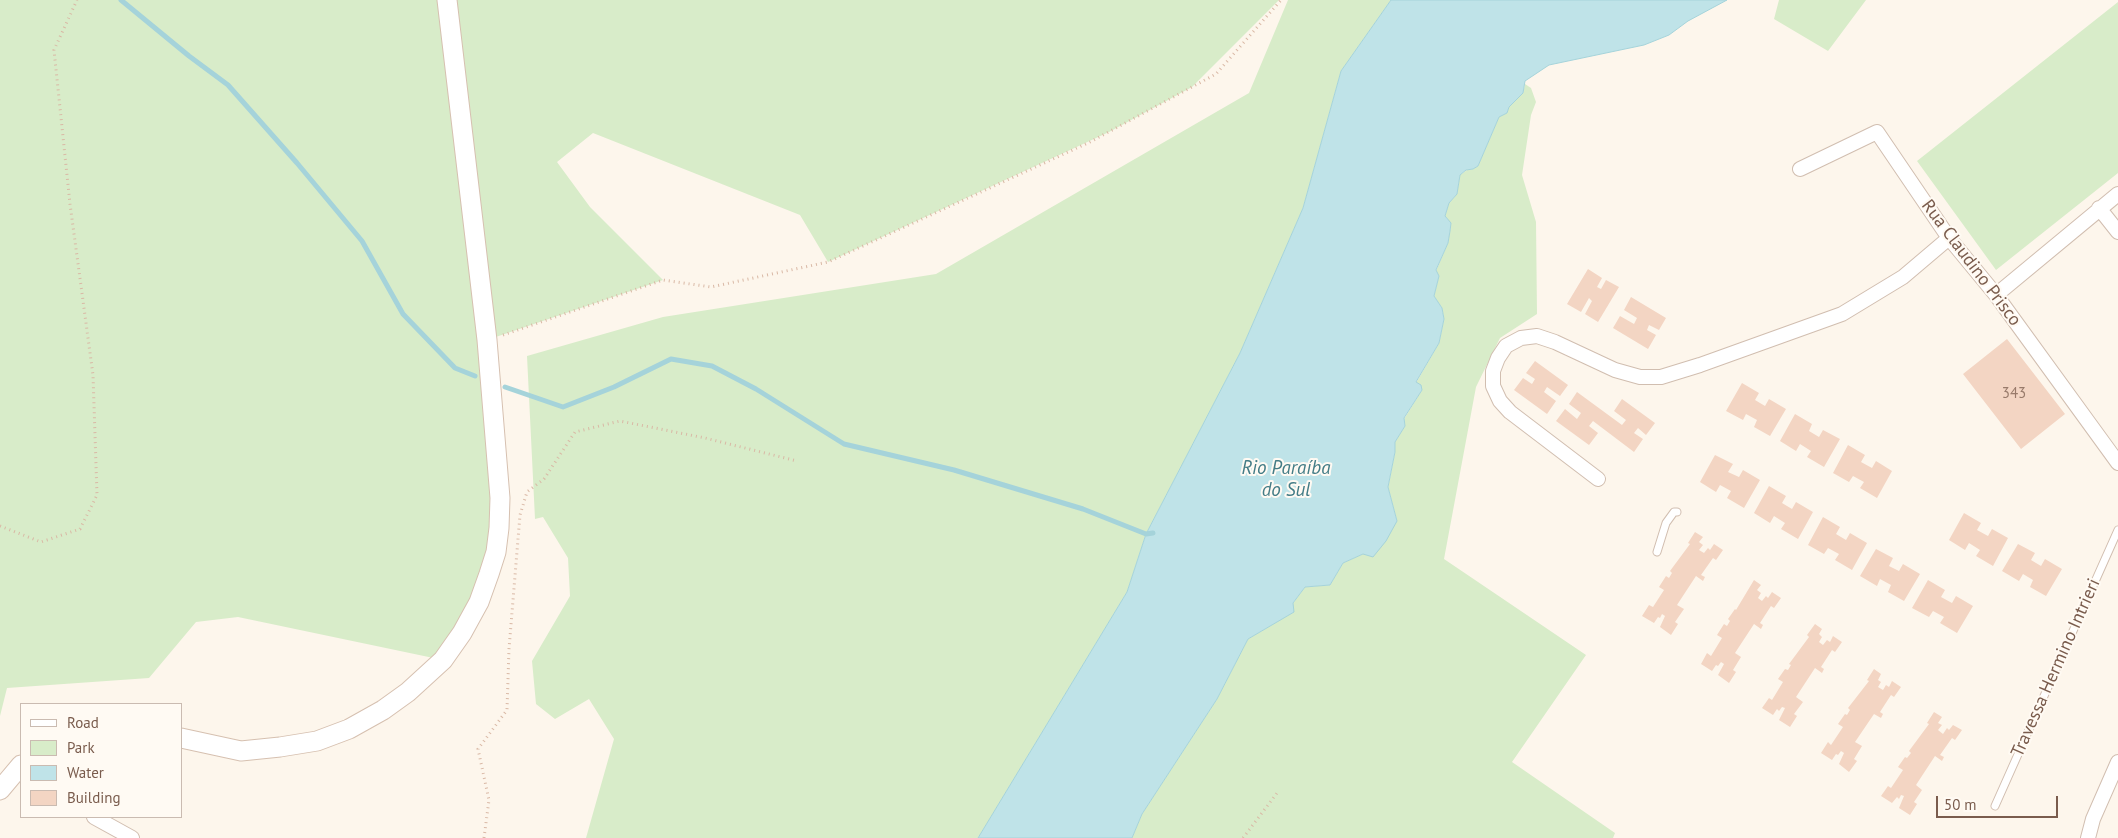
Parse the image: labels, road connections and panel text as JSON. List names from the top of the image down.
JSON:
{
  "streets": {
    "street": ["Rua Claudino Prisco"],
    "lane": ["Travessa Hermino Intrieri"]
  },
  "water": ["Rio Paraíba do Sul"],
  "house_numbers": ["343"],
  "legend": [
    "Road",
    "Park",
    "Water",
    "Building"
  ],
  "scale_bar": "50 m"
}
